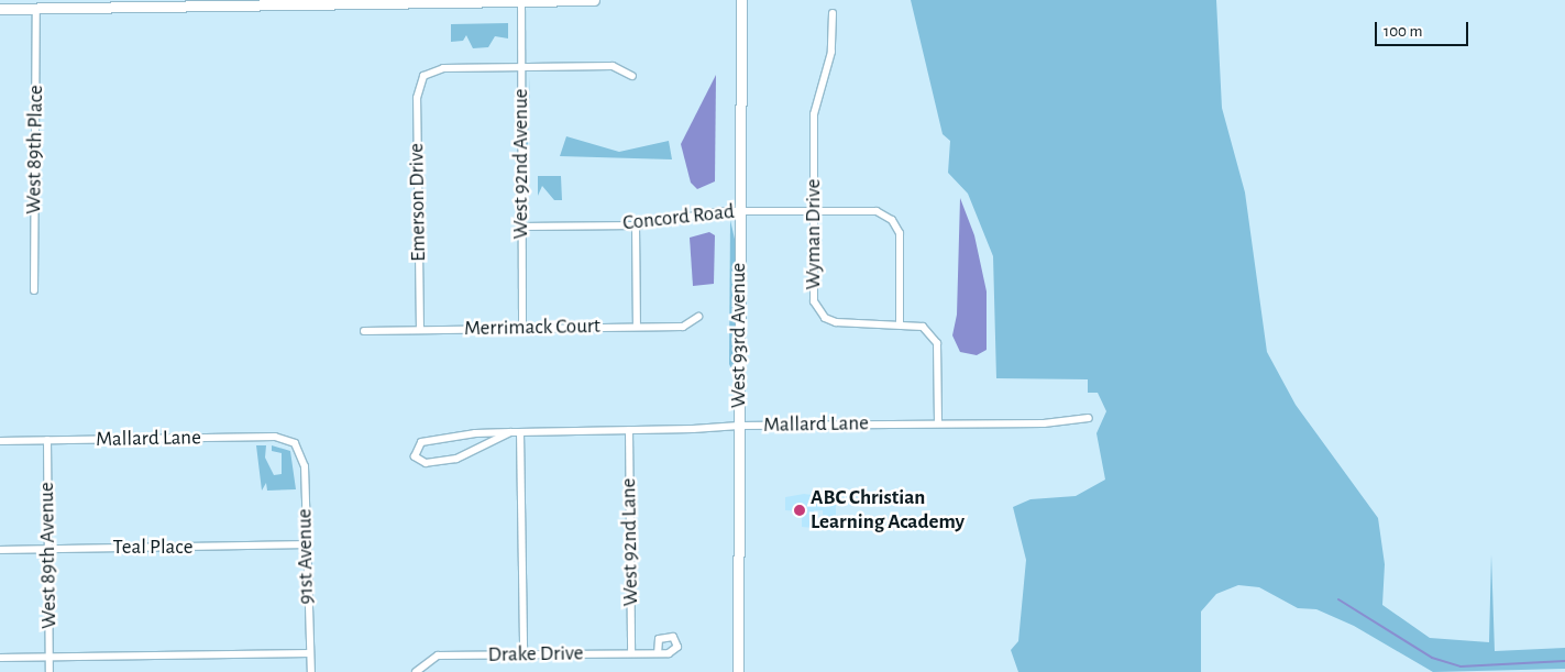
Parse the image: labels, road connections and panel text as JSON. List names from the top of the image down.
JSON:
{
  "streets": {
    "street": [
      "West 89th Place",
      "West 92nd Avenue",
      "Emerson Drive",
      "Concord Road",
      "Wyman Drive",
      "Merrimack Court",
      "West 93rd Avenue",
      "Mallard Lane",
      "West 92nd Lane",
      "Teal Place",
      "West 89th Avenue",
      "91st Avenue",
      "Drake Drive"
    ]
  },
  "crossings": [
    ["West 92nd Avenue", "Emerson Drive"],
    ["West 92nd Avenue", "Concord Road"],
    ["West 92nd Avenue", "Merrimack Court"],
    ["Emerson Drive", "Merrimack Court"],
    ["Concord Road", "Wyman Drive"],
    ["Concord Road", "West 93rd Avenue"],
    ["Wyman Drive", "Mallard Lane"],
    ["West 93rd Avenue", "Mallard Lane"],
    ["Mallard Lane", "West 92nd Lane"],
    ["Mallard Lane", "West 89th Avenue"],
    ["Mallard Lane", "91st Avenue"],
    ["West 92nd Lane", "Drake Drive"],
    ["Teal Place", "West 89th Avenue"],
    ["Teal Place", "91st Avenue"]
  ],
  "places": ["ABC Christian Learning Academy"],
  "scale_bar": "100 m"
}
